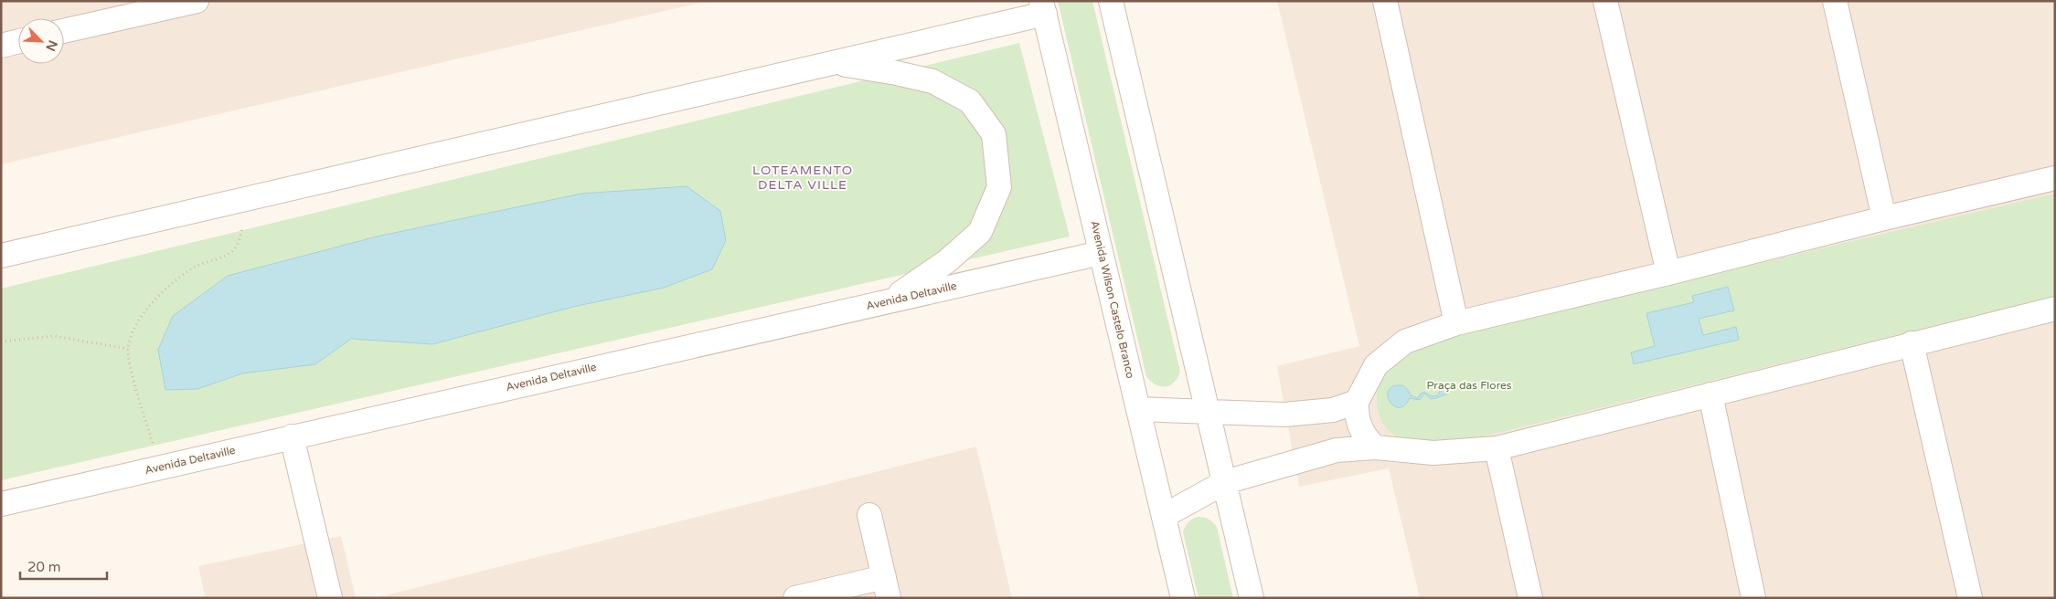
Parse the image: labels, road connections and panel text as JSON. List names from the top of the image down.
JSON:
{
  "streets": {
    "street": ["Avenida Deltaville", "Avenida Wilson Castelo Branco"]
  },
  "crossings": [
    ["Avenida Deltaville", "Avenida Wilson Castelo Branco"]
  ],
  "districts": ["LOTEAMENTO DELTA VILLE"],
  "parks": ["Praça das Flores"],
  "scale_bar": "20 m",
  "north": "bottom right"
}
